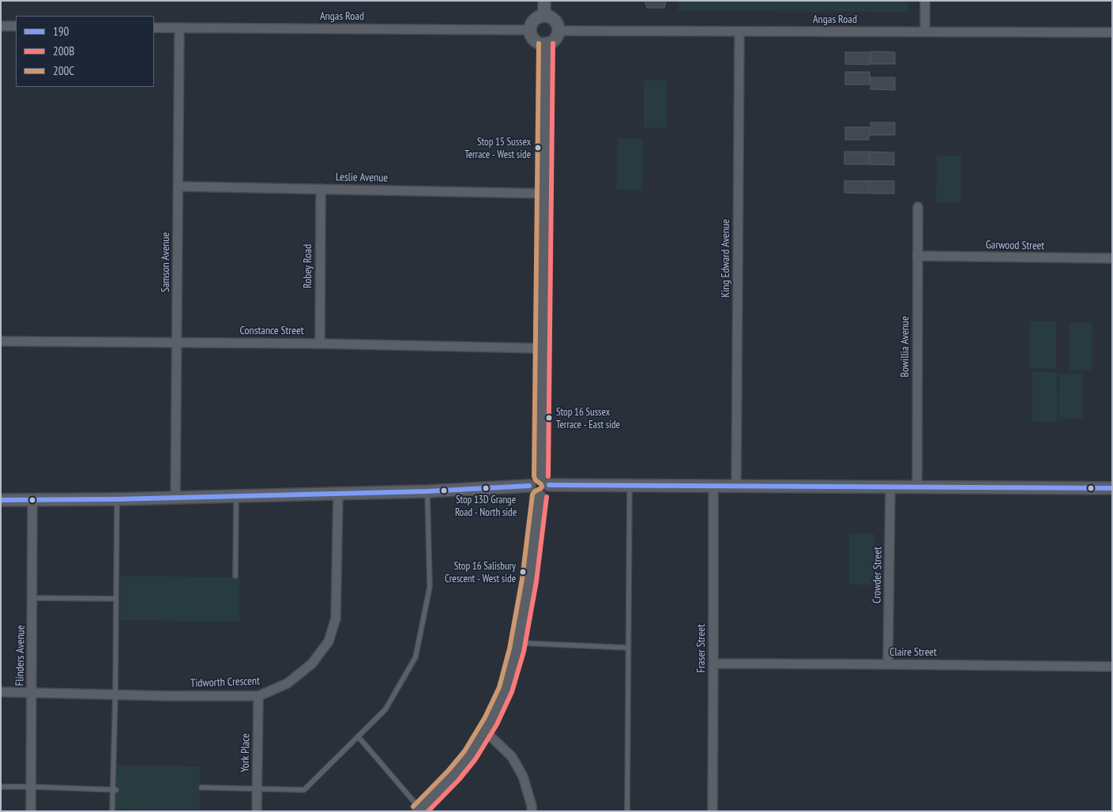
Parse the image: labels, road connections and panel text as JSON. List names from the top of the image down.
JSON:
{
  "streets": {
    "street": [
      "Angas Road",
      "Leslie Avenue",
      "Garwood Street",
      "King Edward Avenue",
      "Samson Avenue",
      "Robey Road",
      "Constance Street",
      "Bowillia Avenue",
      "Crowder Street",
      "Fraser Street",
      "Claire Street",
      "Flinders Avenue",
      "Tidworth Crescent",
      "York Place"
    ]
  },
  "crossings": [
    ["Angas Road", "King Edward Avenue"],
    ["Angas Road", "Samson Avenue"],
    ["Leslie Avenue", "Samson Avenue"],
    ["Leslie Avenue", "Robey Road"],
    ["Garwood Street", "Bowillia Avenue"],
    ["Samson Avenue", "Constance Street"],
    ["Robey Road", "Constance Street"],
    ["Crowder Street", "Claire Street"],
    ["Fraser Street", "Claire Street"],
    ["Flinders Avenue", "Tidworth Crescent"],
    ["Tidworth Crescent", "York Place"]
  ],
  "places": [
    "Stop 15 Sussex Terrace - West side",
    "Stop 16 Sussex Terrace - East side",
    "Stop 13D Grange Road - North side",
    "Stop 16 Salisbury Crescent - West side"
  ],
  "lines": ["transit line 200B", "transit line 200C", "transit line 190"],
  "legend": ["190", "200B", "200C"]
}
